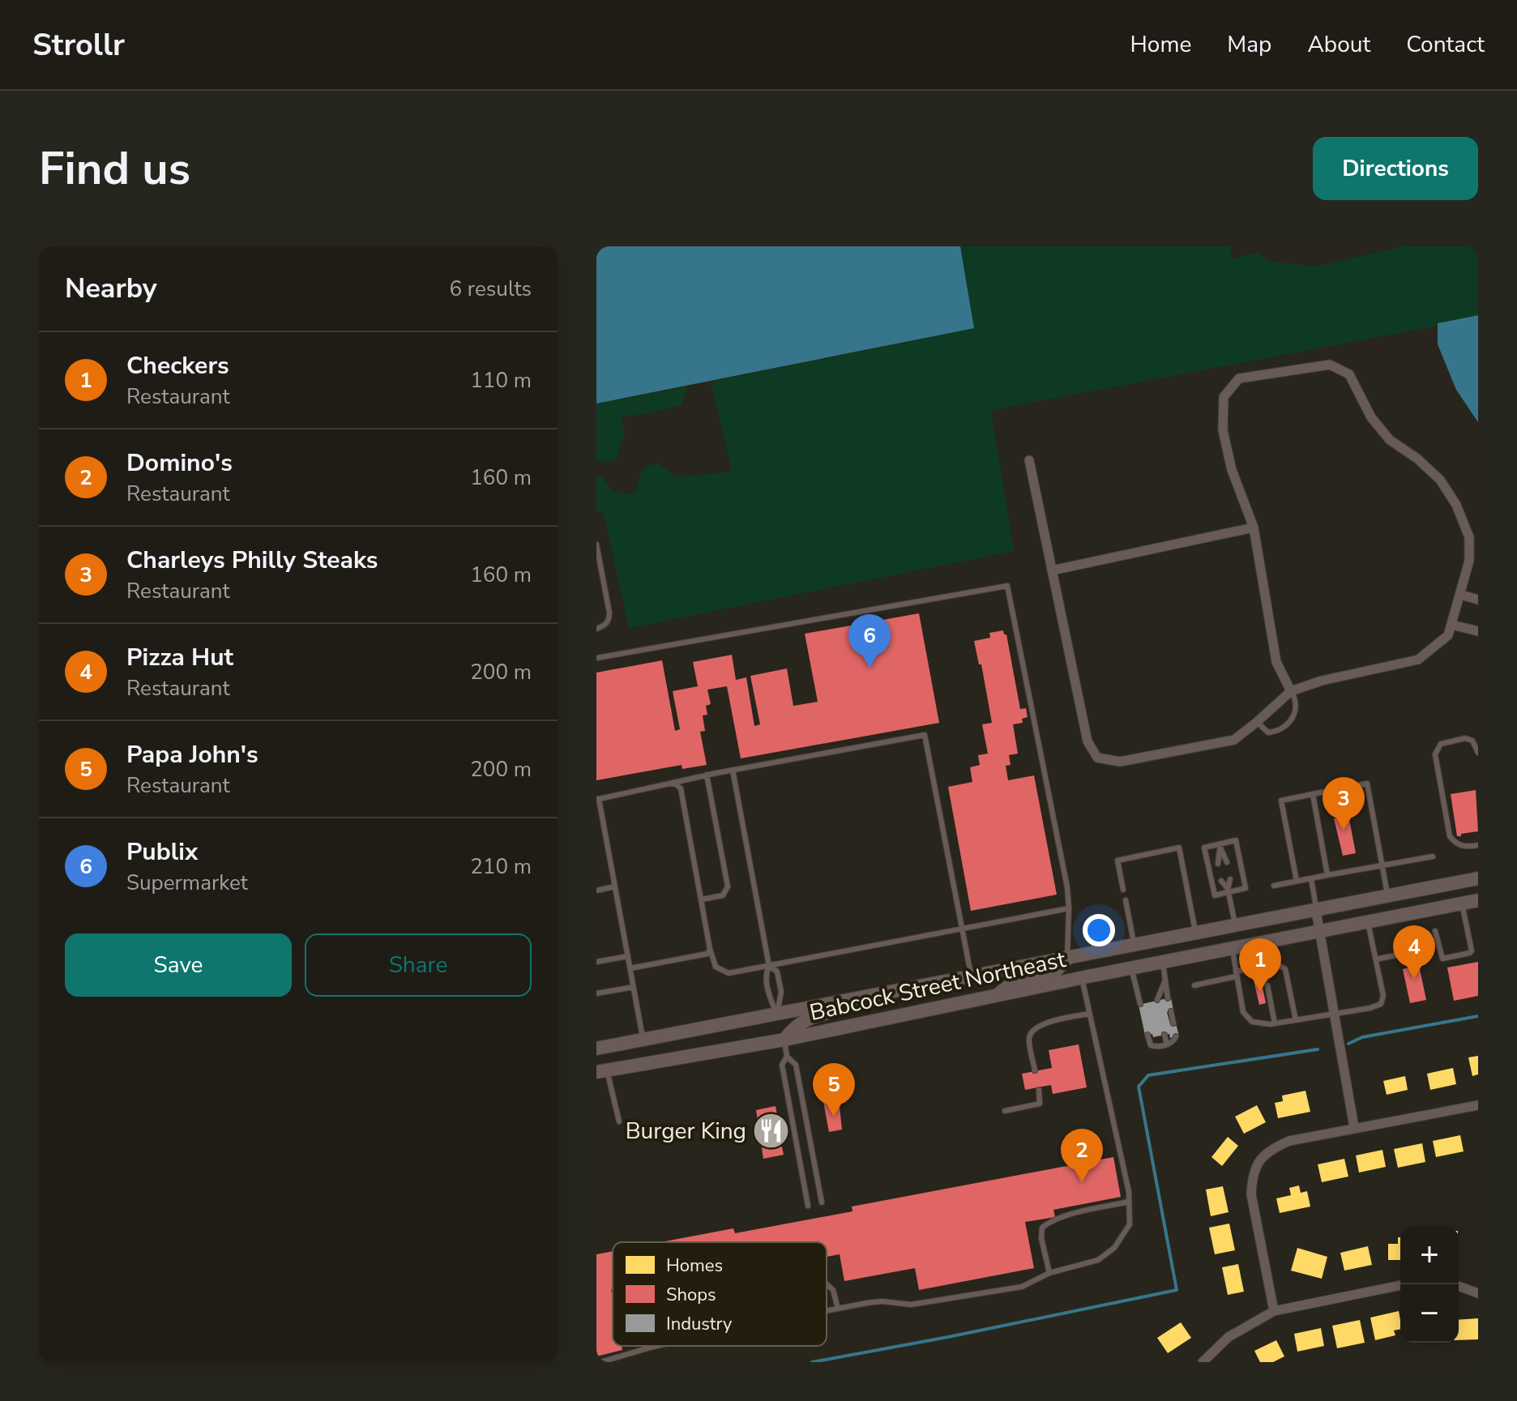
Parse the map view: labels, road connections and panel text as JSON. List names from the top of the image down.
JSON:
{
  "streets": {
    "main road": ["Babcock Street Northeast"]
  },
  "places": {
    "restaurant": ["Burger King"]
  },
  "legend": ["Homes", "Shops", "Industry"],
  "page": {
    "header": "Strollr",
    "nav": [
      "Home",
      "Map",
      "About",
      "Contact"
    ],
    "buttons": [
      "Directions",
      ["Save", "Share"]
    ],
    "title": "Find us",
    "heading": ["Nearby", "6 results"],
    "list": [
      {
        "mark": "1",
        "name": "Checkers",
        "note": "Restaurant",
        "value": "110 m"
      },
      {
        "mark": "2",
        "name": "Domino's",
        "note": "Restaurant",
        "value": "160 m"
      },
      {
        "mark": "3",
        "name": "Charleys Philly Steaks",
        "note": "Restaurant",
        "value": "160 m"
      },
      {
        "mark": "4",
        "name": "Pizza Hut",
        "note": "Restaurant",
        "value": "200 m"
      },
      {
        "mark": "5",
        "name": "Papa John's",
        "note": "Restaurant",
        "value": "200 m"
      },
      {
        "mark": "6",
        "name": "Publix",
        "note": "Supermarket",
        "value": "210 m"
      }
    ],
    "pins": [
      "6",
      "3",
      "4",
      "1",
      "5",
      "2"
    ],
    "map_buttons": ["+", "−"]
  }
}
